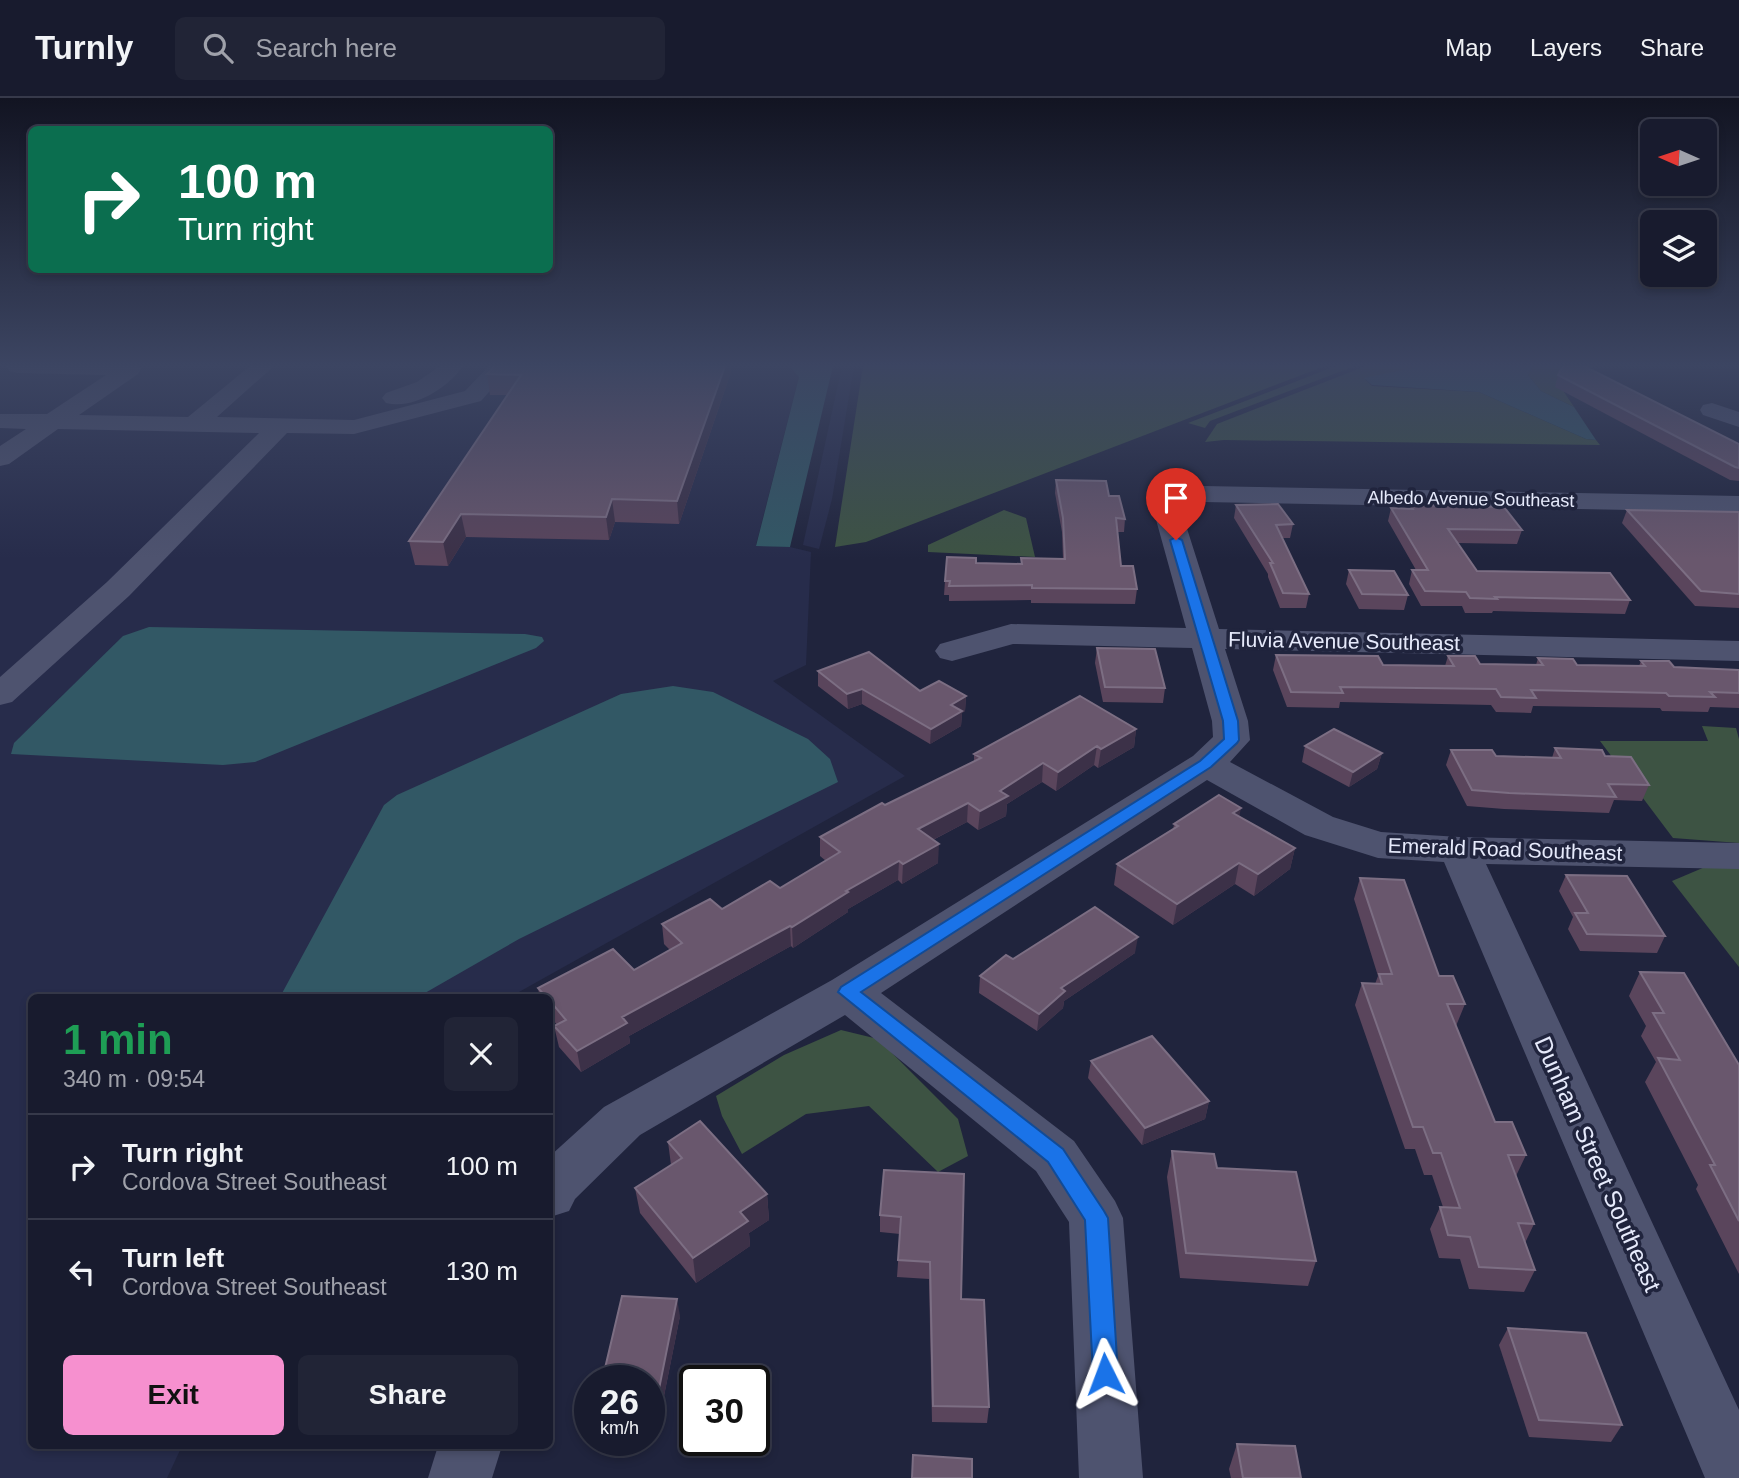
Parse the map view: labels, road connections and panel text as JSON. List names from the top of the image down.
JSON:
{
  "streets": {
    "street": [
      "Albedo Avenue Southeast",
      "Fluvia Avenue Southeast",
      "Emerald Road Southeast",
      "Dunham Street Southeast"
    ]
  },
  "crossings": [
    ["Albedo Avenue Southeast", "Fluvia Avenue Southeast"],
    ["Emerald Road Southeast", "Dunham Street Southeast"]
  ],
  "north": "left",
  "page": {
    "header": "Turnly",
    "search": "Search here",
    "nav": ["Map", "Layers", "Share"],
    "turn": ["100 m", "Turn right"],
    "heading": ["1 min", "340 m · 09:54"],
    "list": [
      {
        "name": "Turn right",
        "note": "Cordova Street Southeast",
        "value": "100 m"
      },
      {
        "name": "Turn left",
        "note": "Cordova Street Southeast",
        "value": "130 m"
      }
    ],
    "buttons": ["Exit", "Share"],
    "speed": "26 km/h",
    "limit": "30"
  }
}
